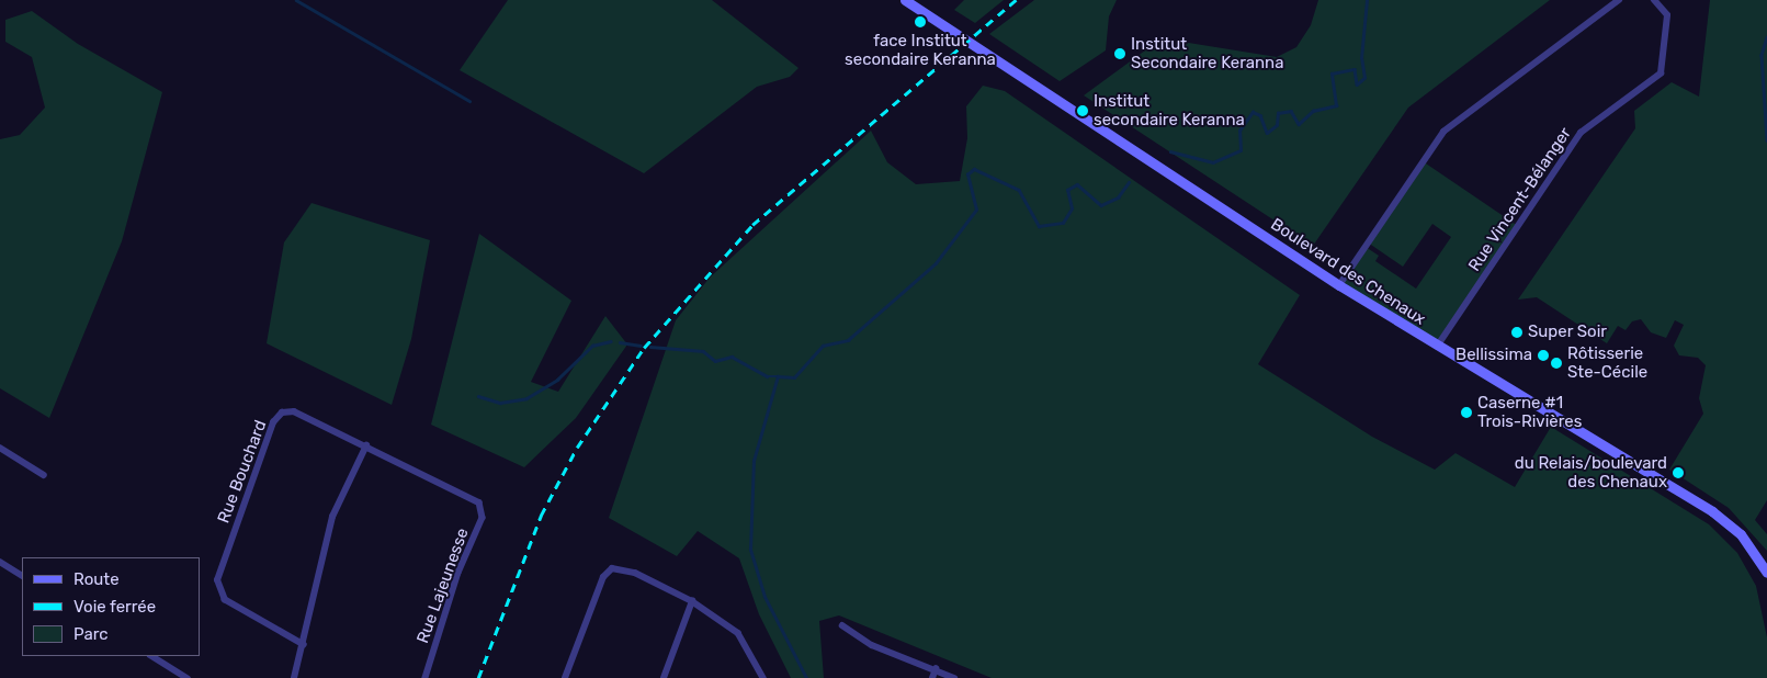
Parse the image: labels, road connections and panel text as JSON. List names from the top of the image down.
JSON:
{
  "streets": {
    "main road": ["Boulevard des Chenaux"],
    "street": ["Rue Vincent-Bélanger", "Rue Bouchard", "Rue Lajeunesse"]
  },
  "crossings": [
    ["Rue Vincent-Bélanger", "Boulevard des Chenaux"],
    ["Rue Bouchard", "Rue Lajeunesse"]
  ],
  "places": [
    "face Institut secondaire Keranna",
    "Institut Secondaire Keranna",
    "Institut secondaire Keranna",
    "Super Soir",
    "Bellissima",
    "Rôtisserie Ste-Cécile",
    "Caserne #1 Trois-Rivières",
    "du Relais/boulevard des Chenaux"
  ],
  "legend": ["Route", "Voie ferrée", "Parc"]
}
